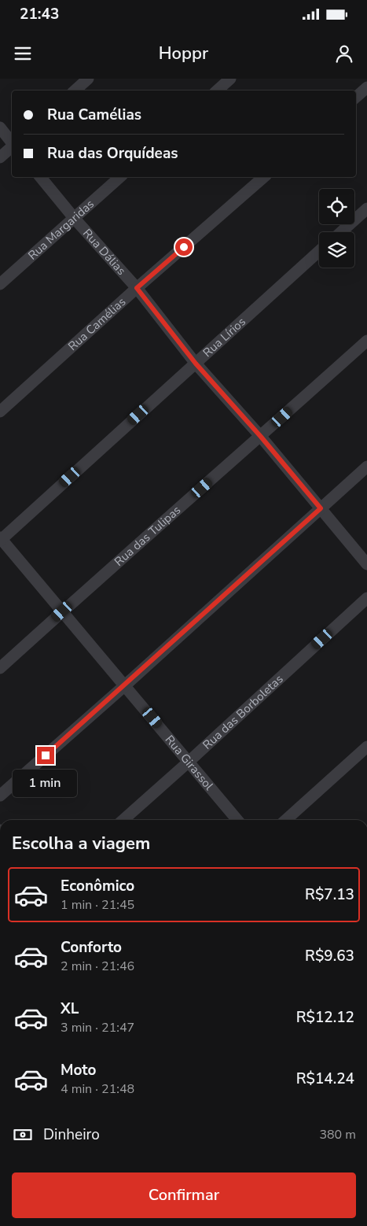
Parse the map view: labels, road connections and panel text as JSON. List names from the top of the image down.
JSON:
{
  "streets": {
    "street": [
      "Rua Margaridas",
      "Rua Dálias",
      "Rua Camélias",
      "Rua Lírios",
      "Rua das Tulipas",
      "Rua das Borboletas",
      "Rua Girassol"
    ]
  },
  "crossings": [
    ["Rua Margaridas", "Rua Dálias"],
    ["Rua Dálias", "Rua Camélias"],
    ["Rua Dálias", "Rua Lírios"],
    ["Rua Dálias", "Rua das Tulipas"],
    ["Rua Lírios", "Rua Girassol"],
    ["Rua das Tulipas", "Rua Girassol"],
    ["Rua das Borboletas", "Rua Girassol"]
  ],
  "page": {
    "status": "21:43",
    "header": "Hoppr",
    "banner": ["Rua Camélias", "Rua das Orquídeas"],
    "bubble": "1 min",
    "heading": "Escolha a viagem",
    "list": [
      {
        "name": "Econômico",
        "note": "1 min · 21:45",
        "value": "R$7.13"
      },
      {
        "name": "Conforto",
        "note": "2 min · 21:46",
        "value": "R$9.63"
      },
      {
        "name": "XL",
        "note": "3 min · 21:47",
        "value": "R$12.12"
      },
      {
        "name": "Moto",
        "note": "4 min · 21:48",
        "value": "R$14.24"
      }
    ],
    "pay": ["Dinheiro", "380 m"],
    "buttons": "Confirmar"
  }
}
